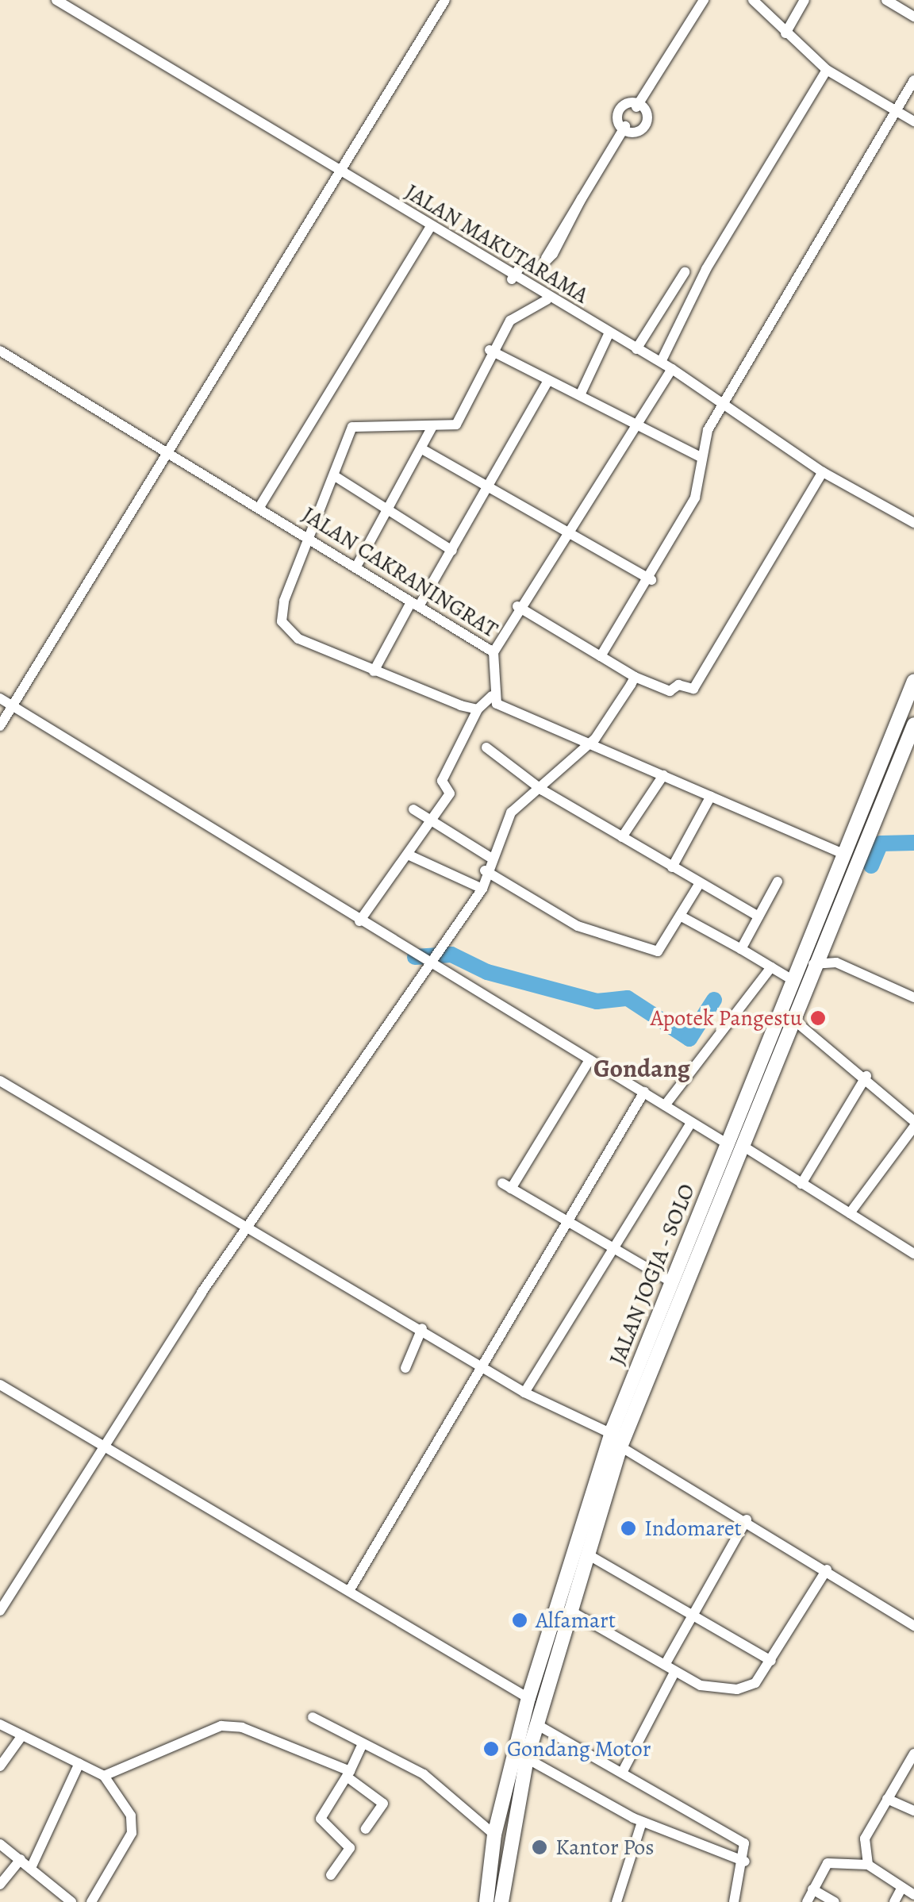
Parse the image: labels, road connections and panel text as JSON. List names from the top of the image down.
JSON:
{
  "streets": {
    "highway": ["JALAN JOGJA - SOLO"],
    "street": ["JALAN MAKUTARAMA", "JALAN CAKRANINGRAT"]
  },
  "districts": ["Gondang"],
  "places": [
    "Apotek Pangestu",
    "Indomaret",
    "Alfamart",
    "Gondang Motor",
    "Kantor Pos"
  ]
}
